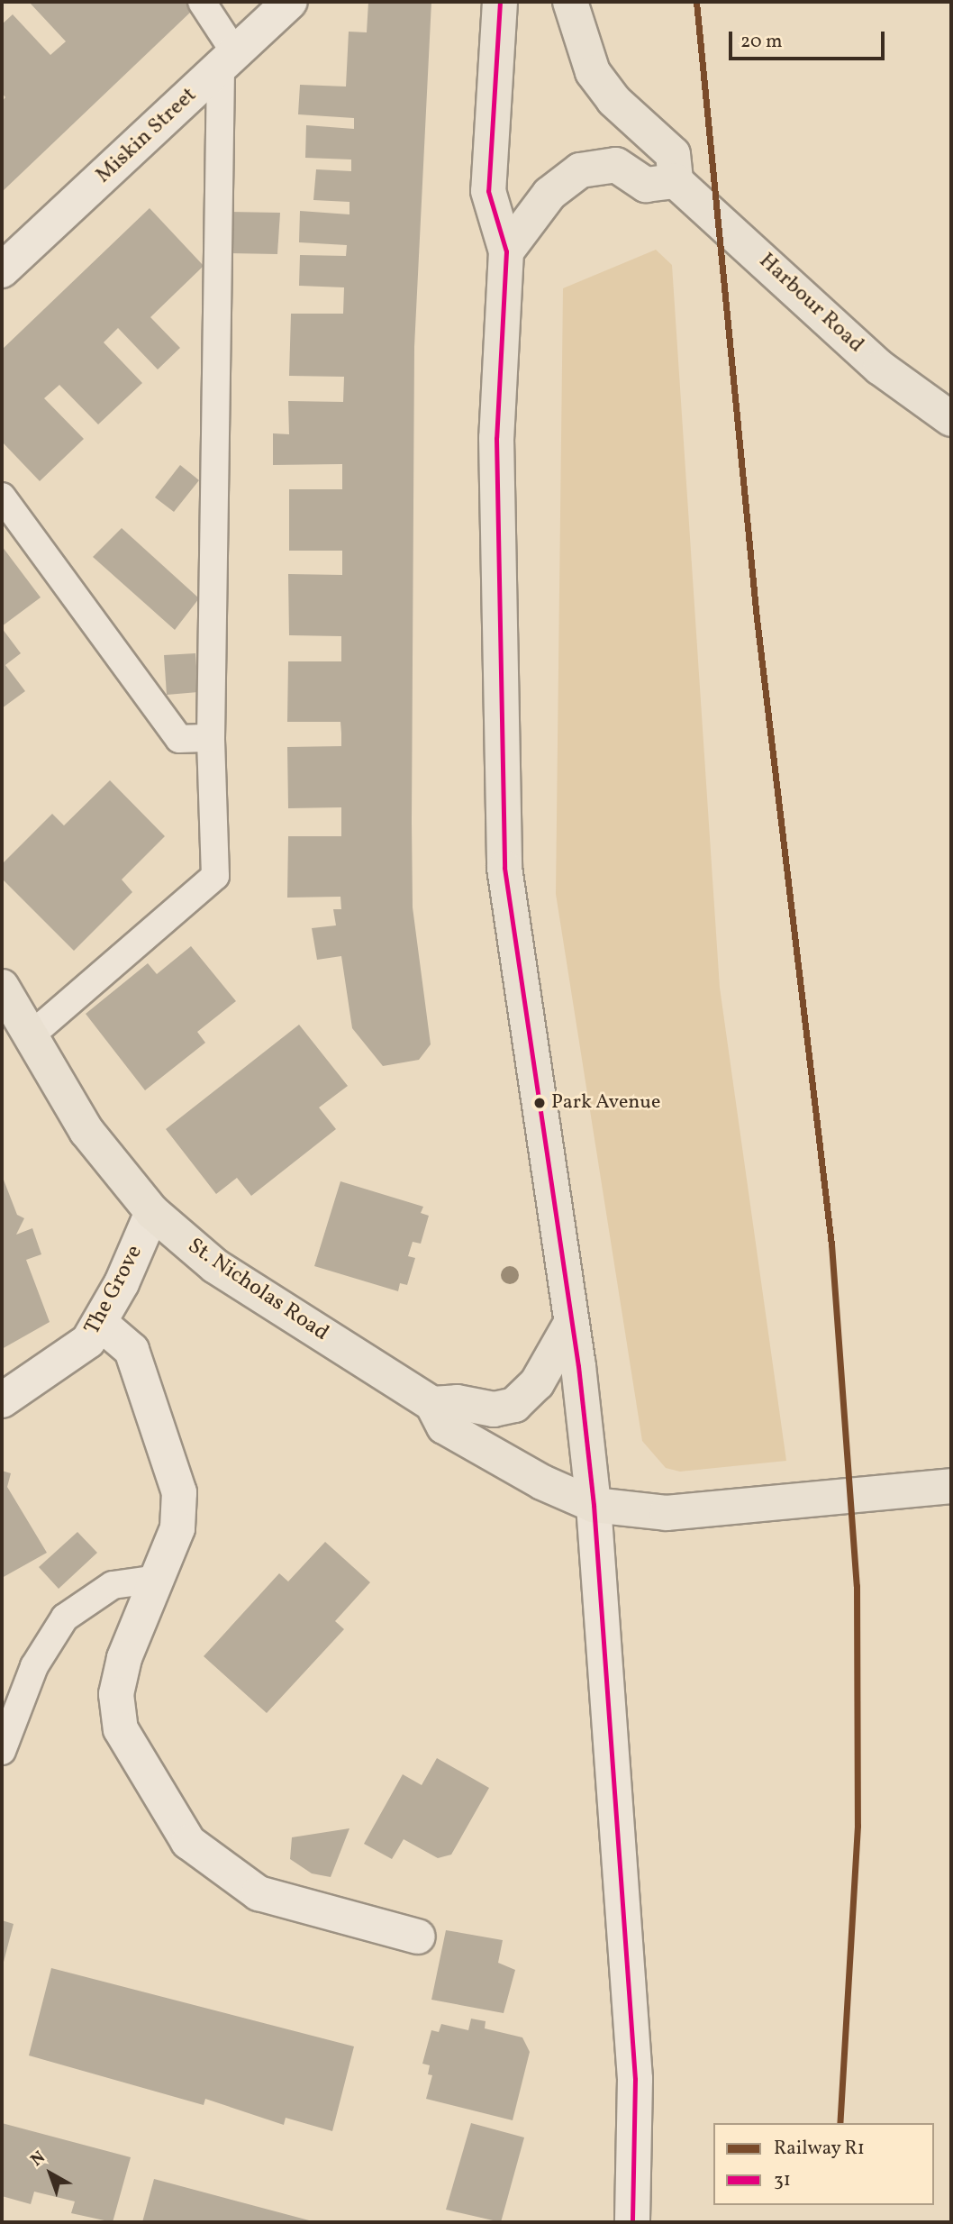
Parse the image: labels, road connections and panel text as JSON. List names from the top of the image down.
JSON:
{
  "streets": {
    "main road": ["Harbour Road", "St. Nicholas Road"],
    "street": ["Miskin Street", "The Grove"]
  },
  "crossings": [
    ["The Grove", "St. Nicholas Road"]
  ],
  "places": ["Park Avenue"],
  "lines": ["rail line R1", "transit line 31"],
  "legend": ["Railway R1", "31"],
  "scale_bar": "20 m",
  "north": "top left"
}
